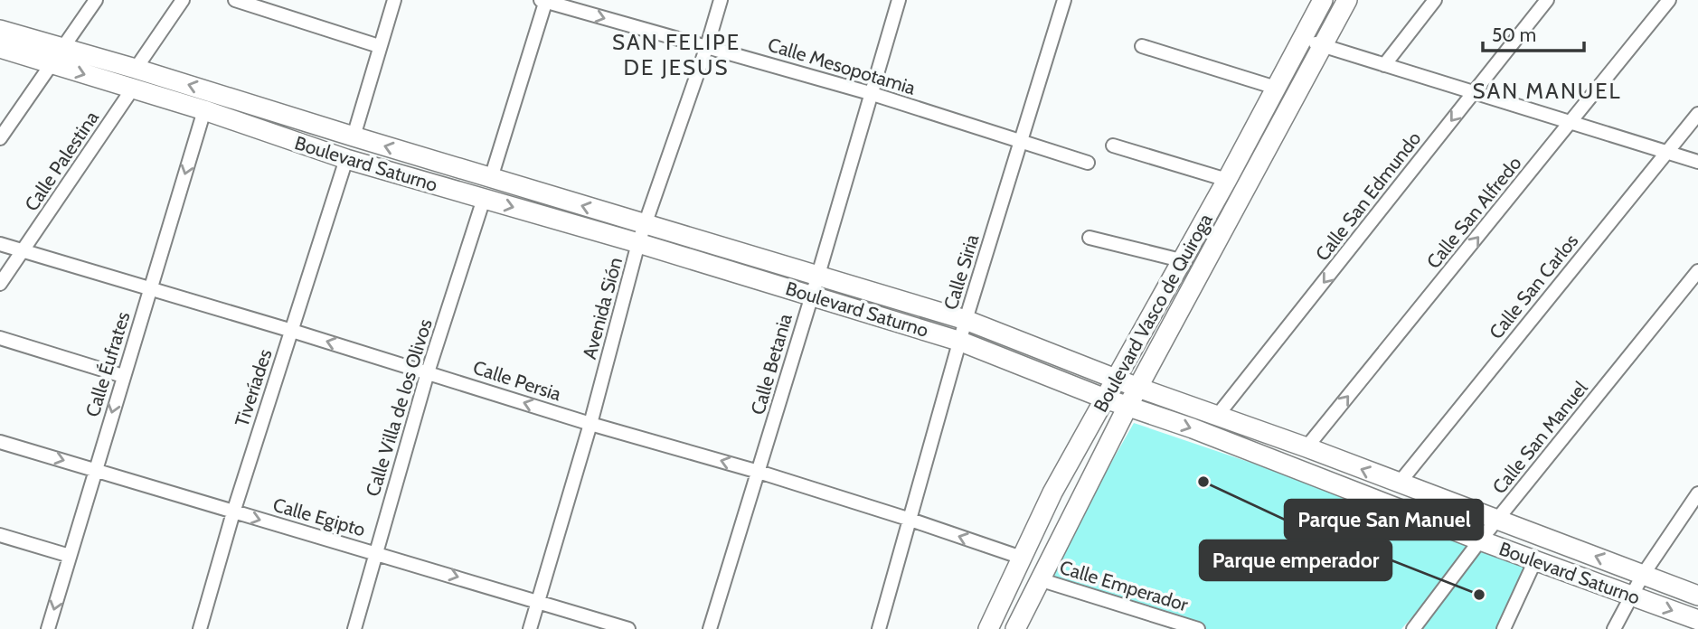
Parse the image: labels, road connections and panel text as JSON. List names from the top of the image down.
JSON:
{
  "streets": {
    "street": [
      "Calle Mesopotamia",
      "Calle Palestina",
      "Boulevard Saturno",
      "Calle San Edmundo",
      "Calle San Alfredo",
      "Calle Siria",
      "Calle San Carlos",
      "Avenida Sión",
      "Boulevard Vasco de Quiroga",
      "Calle Éufrates",
      "Calle Betania",
      "Calle Persia",
      "Tiveríades",
      "Calle Villa de los Olivos",
      "Calle San Manuel",
      "Calle Egipto",
      "Calle Emperador"
    ]
  },
  "crossings": [
    ["Calle Mesopotamia", "Calle Siria"],
    ["Calle Mesopotamia", "Avenida Sión"],
    ["Calle Mesopotamia", "Calle Betania"],
    ["Calle Palestina", "Boulevard Saturno"],
    ["Calle Palestina", "Calle Persia"],
    ["Boulevard Saturno", "Calle San Edmundo"],
    ["Boulevard Saturno", "Calle San Alfredo"],
    ["Boulevard Saturno", "Calle Siria"],
    ["Boulevard Saturno", "Calle San Carlos"],
    ["Boulevard Saturno", "Avenida Sión"],
    ["Boulevard Saturno", "Boulevard Vasco de Quiroga"],
    ["Boulevard Saturno", "Calle Éufrates"],
    ["Boulevard Saturno", "Calle Betania"],
    ["Boulevard Saturno", "Tiveríades"],
    ["Boulevard Saturno", "Calle Villa de los Olivos"],
    ["Boulevard Saturno", "Calle San Manuel"],
    ["Calle Siria", "Calle Persia"],
    ["Avenida Sión", "Calle Persia"],
    ["Avenida Sión", "Calle Egipto"],
    ["Boulevard Vasco de Quiroga", "Calle Persia"],
    ["Boulevard Vasco de Quiroga", "Calle Emperador"],
    ["Calle Éufrates", "Calle Persia"],
    ["Calle Éufrates", "Calle Egipto"],
    ["Calle Betania", "Calle Persia"],
    ["Calle Persia", "Tiveríades"],
    ["Calle Persia", "Calle Villa de los Olivos"],
    ["Tiveríades", "Calle Egipto"],
    ["Calle Villa de los Olivos", "Calle Egipto"]
  ],
  "one_way": [
    "Calle San Edmundo",
    "Calle San Alfredo",
    "Calle Éufrates",
    "Calle Persia"
  ],
  "districts": ["SAN FELIPE DE JESUS", "SAN MANUEL"],
  "places": ["Parque San Manuel", "Parque emperador"],
  "scale_bar": "50 m"
}
